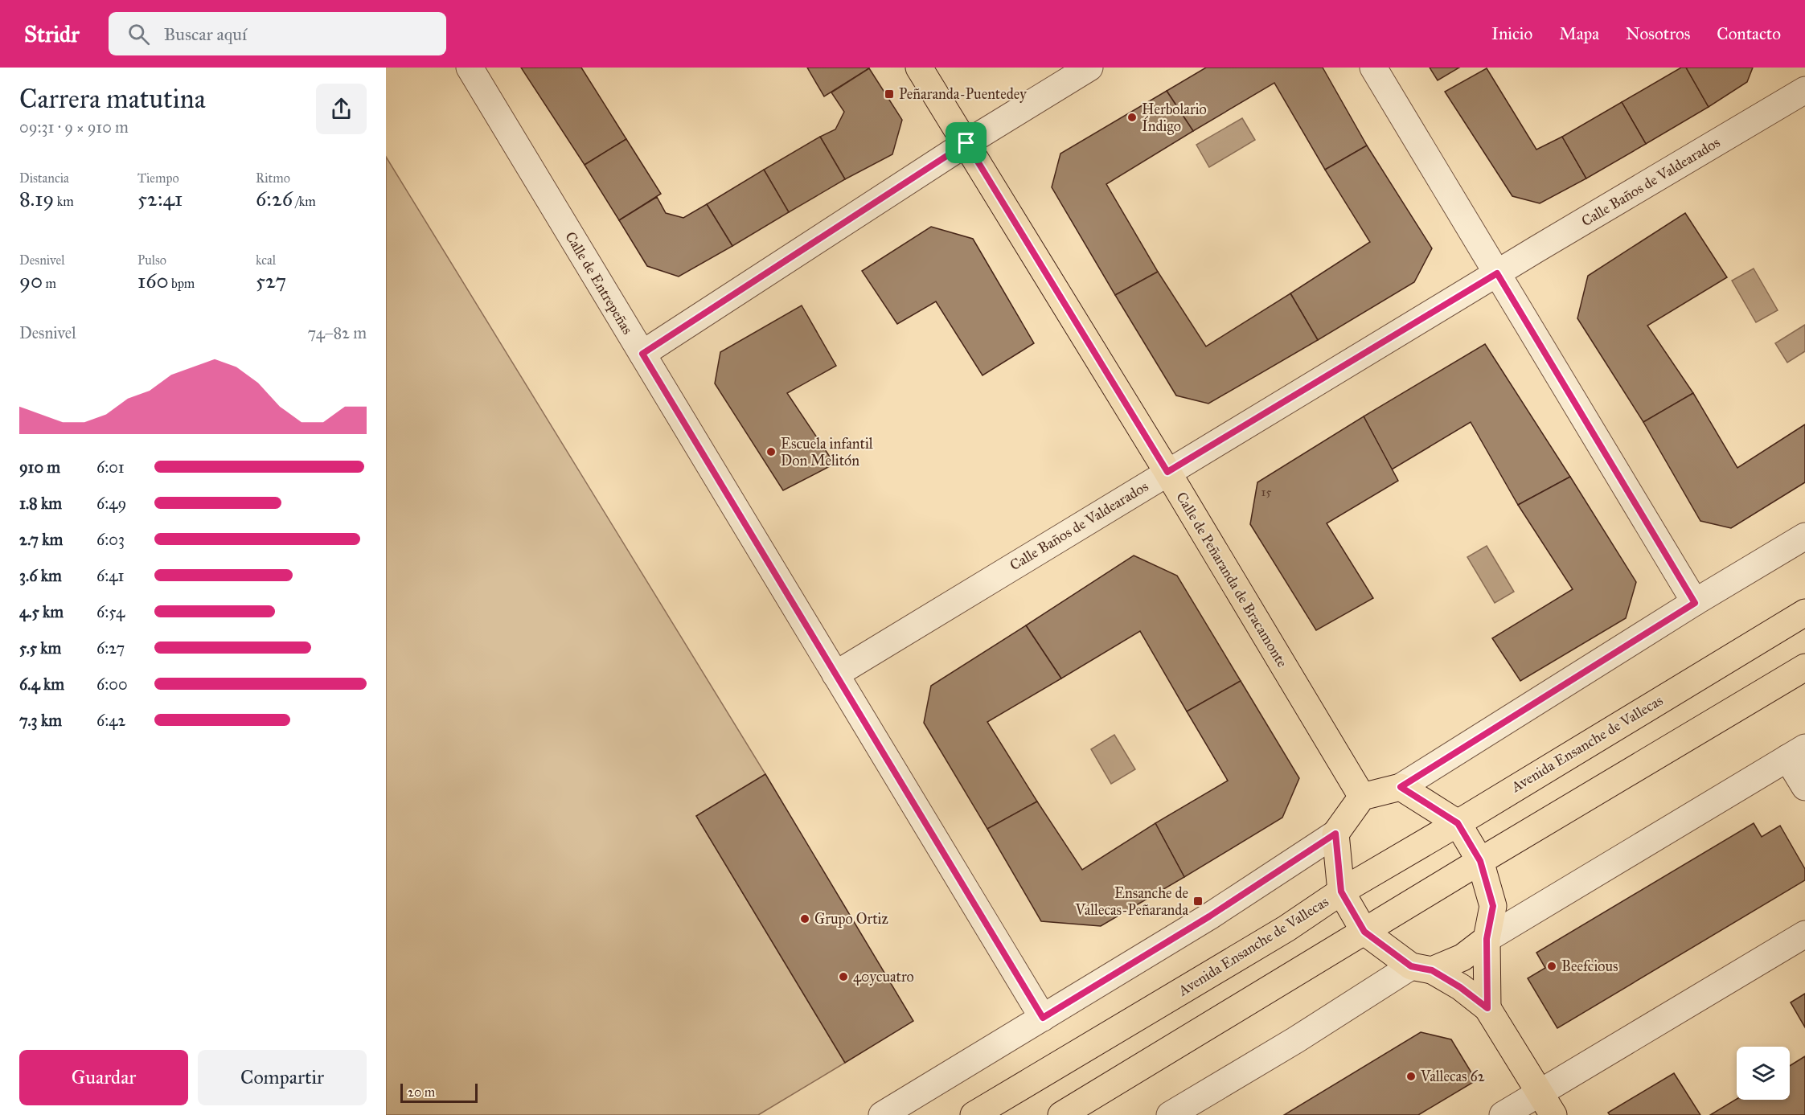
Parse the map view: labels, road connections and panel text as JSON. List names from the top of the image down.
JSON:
{
  "streets": {
    "main road": ["Calle de Peñaranda de Bracamonte", "Avenida Ensanche de Vallecas"],
    "street": ["Calle Baños de Valdearados", "Calle de Entrepeñas"]
  },
  "crossings": [
    ["Calle Baños de Valdearados", "Calle de Entrepeñas"],
    ["Calle Baños de Valdearados", "Calle de Peñaranda de Bracamonte"]
  ],
  "places": {
    "transit": ["Peñaranda-Puentedey", "Ensanche de Vallecas-Peñaranda"],
    "other": [
      "Herbolario Índigo",
      "Escuela infantil Don Melitón",
      "Grupo Ortiz",
      "Beefcious",
      "40ycuatro",
      "Vallecas 62"
    ]
  },
  "house_numbers": ["15"],
  "scale_bar": "20 m",
  "page": {
    "header": "Stridr",
    "search": "Buscar aquí",
    "nav": [
      "Inicio",
      "Mapa",
      "Nosotros",
      "Contacto"
    ],
    "heading": ["Carrera matutina", "09:31 · 9 × 910 m"],
    "stats": [
      ["Distancia", "8.19 km"],
      ["Tiempo", "52:41"],
      ["Ritmo", "6:26 /km"],
      ["Desnivel", "90 m"],
      ["Pulso", "160 bpm"],
      ["kcal", "527"]
    ],
    "chart": ["Desnivel", "74–82 m"],
    "list": [
      {
        "name": "910 m",
        "note": "6:01"
      },
      {
        "name": "1.8 km",
        "note": "6:49"
      },
      {
        "name": "2.7 km",
        "note": "6:03"
      },
      {
        "name": "3.6 km",
        "note": "6:41"
      },
      {
        "name": "4.5 km",
        "note": "6:54"
      },
      {
        "name": "5.5 km",
        "note": "6:27"
      },
      {
        "name": "6.4 km",
        "note": "6:00"
      },
      {
        "name": "7.3 km",
        "note": "6:42"
      }
    ],
    "buttons": ["Guardar", "Compartir"],
    "scale": "20 m"
  }
}
